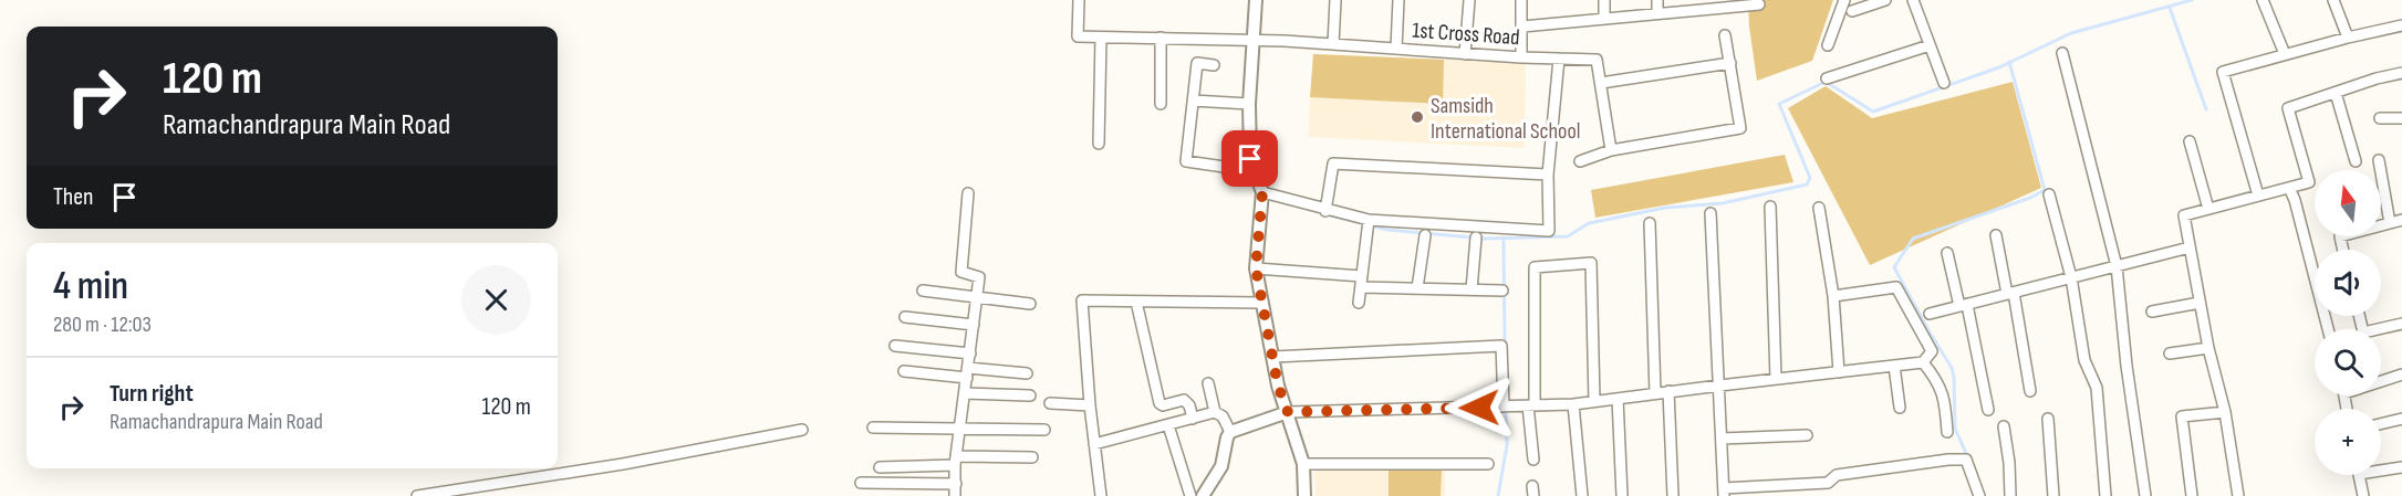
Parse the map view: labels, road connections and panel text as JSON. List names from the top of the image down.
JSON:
{
  "streets": {
    "street": ["1st Cross Road"]
  },
  "places": ["Samsidh International School"],
  "north": "top",
  "page": {
    "turn": ["120 m", "Ramachandrapura Main Road"],
    "then": "Then",
    "map_buttons": "+",
    "heading": ["4 min", "280 m · 12:03"],
    "list": [
      {
        "name": "Turn right",
        "note": "Ramachandrapura Main Road",
        "value": "120 m"
      }
    ]
  }
}
